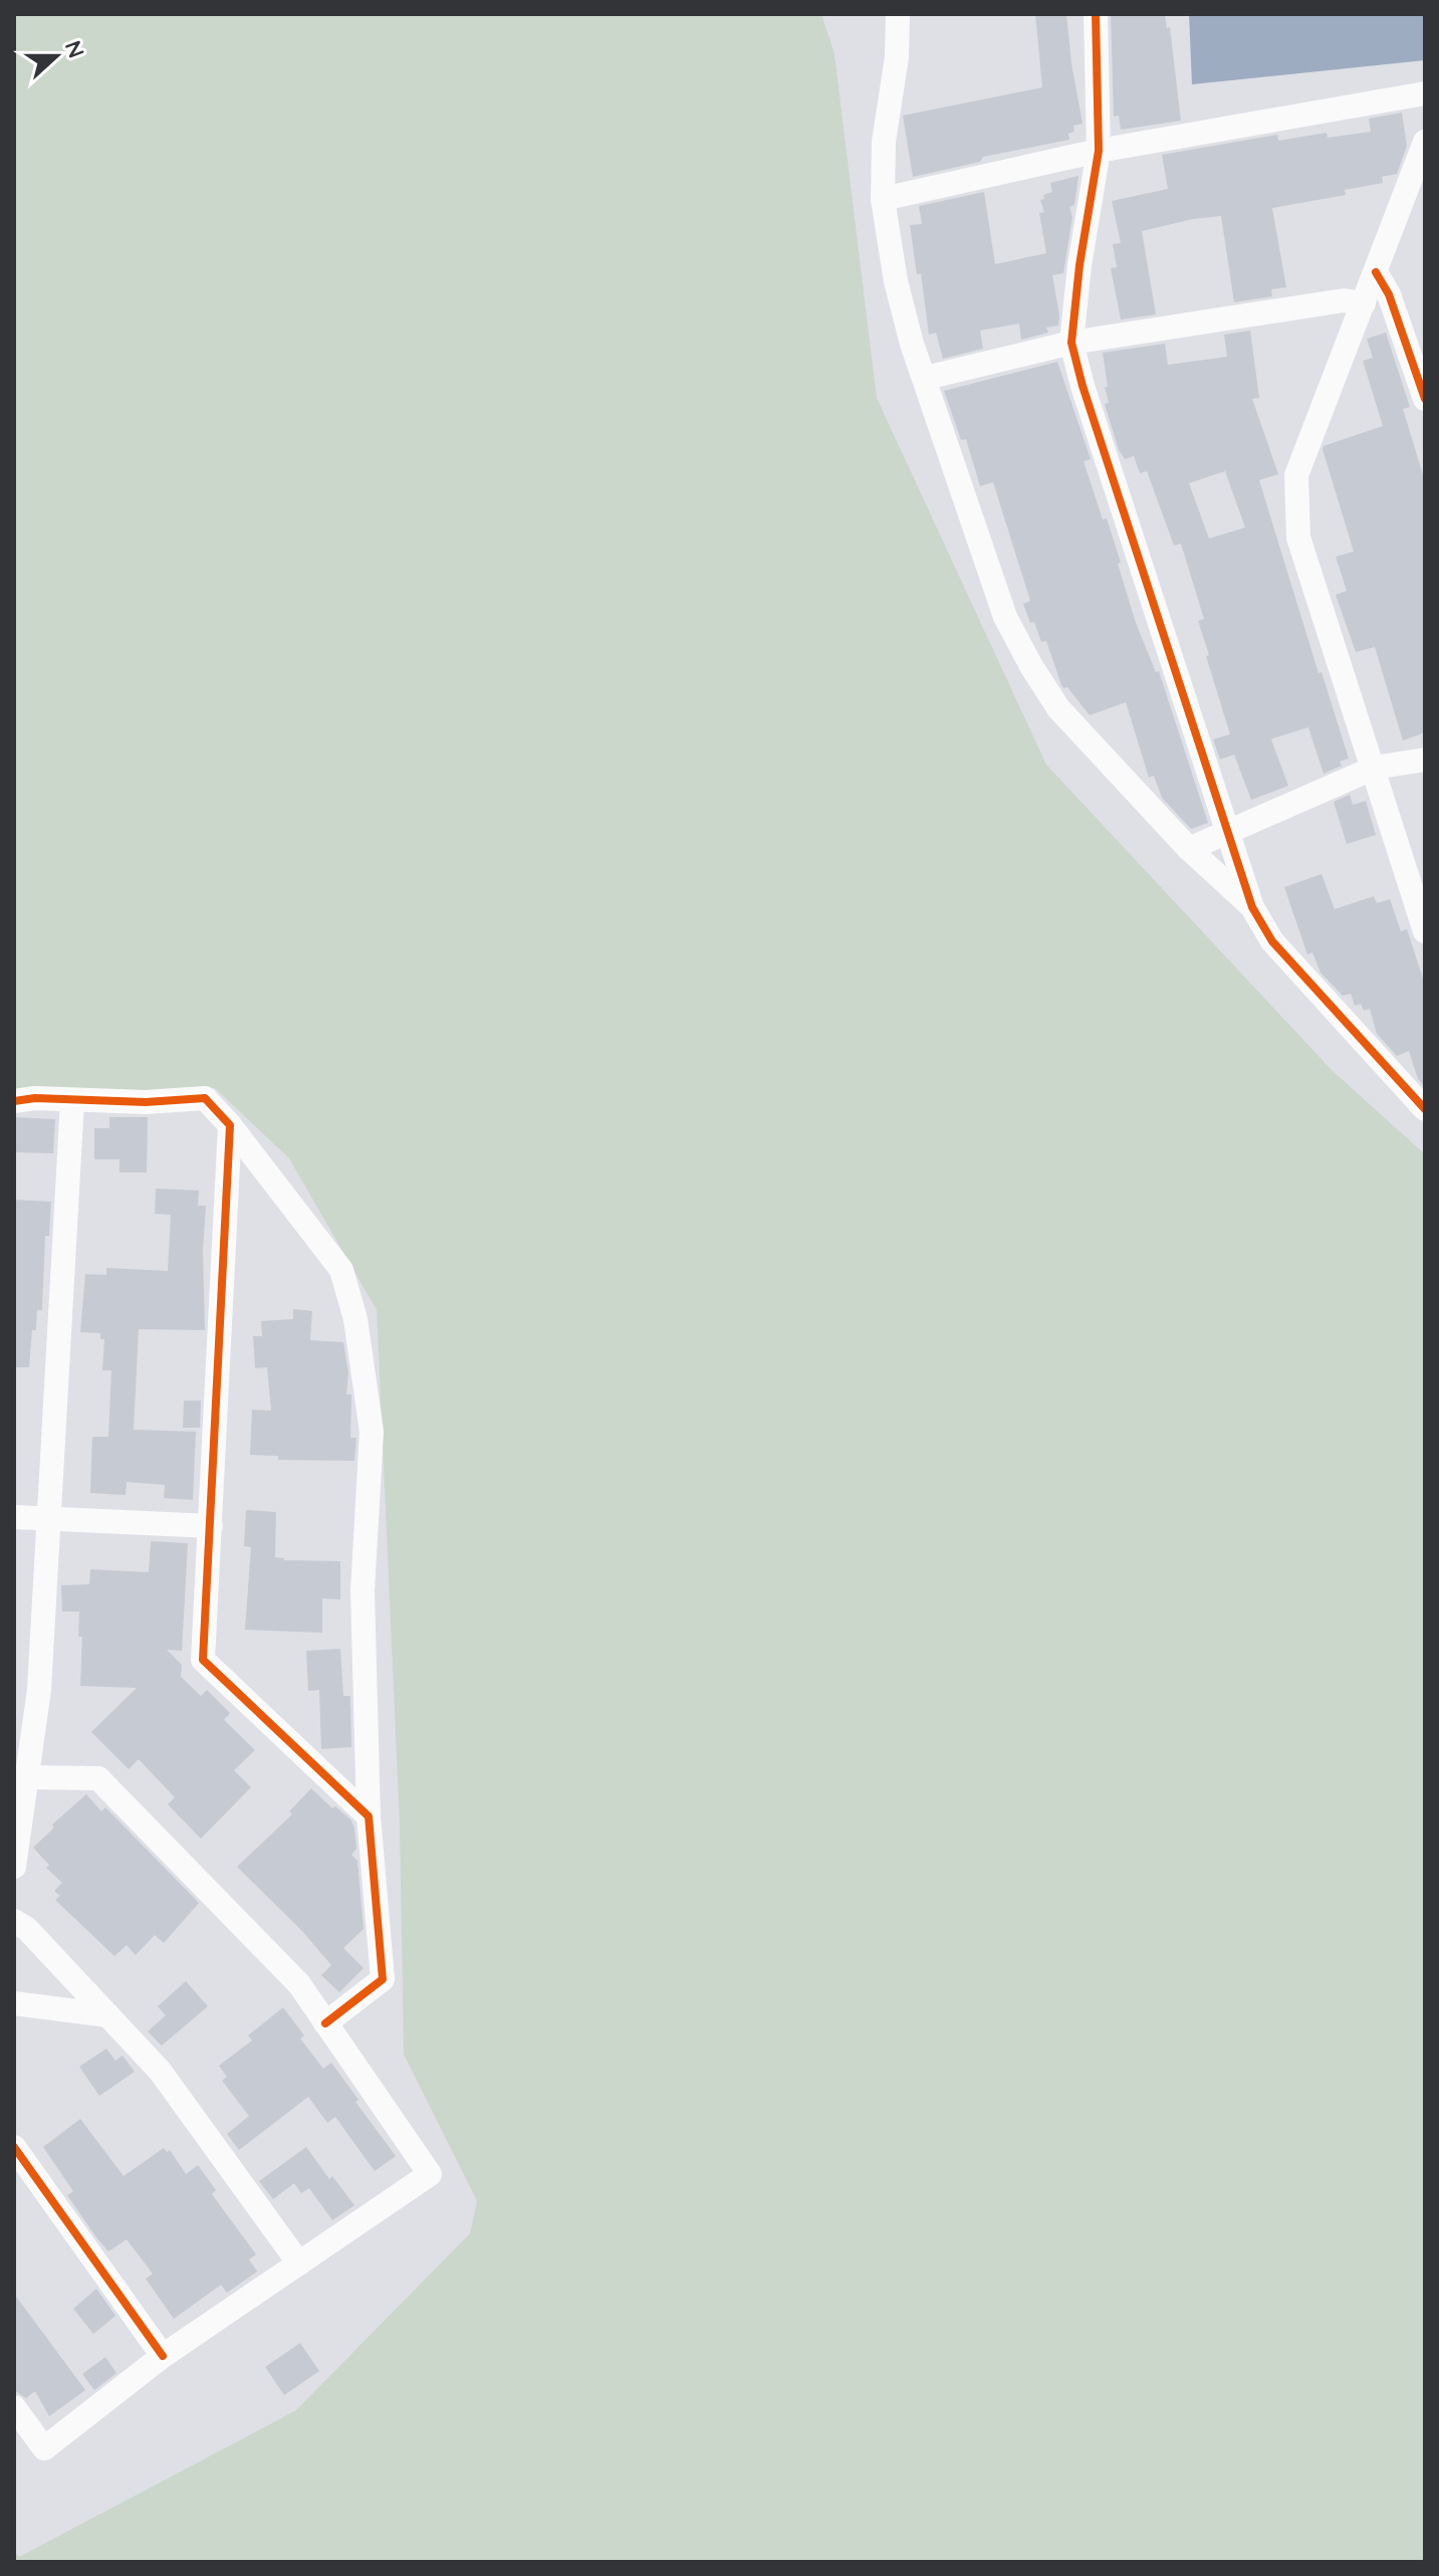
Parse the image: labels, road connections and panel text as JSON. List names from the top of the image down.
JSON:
{
  "north": "right"
}
